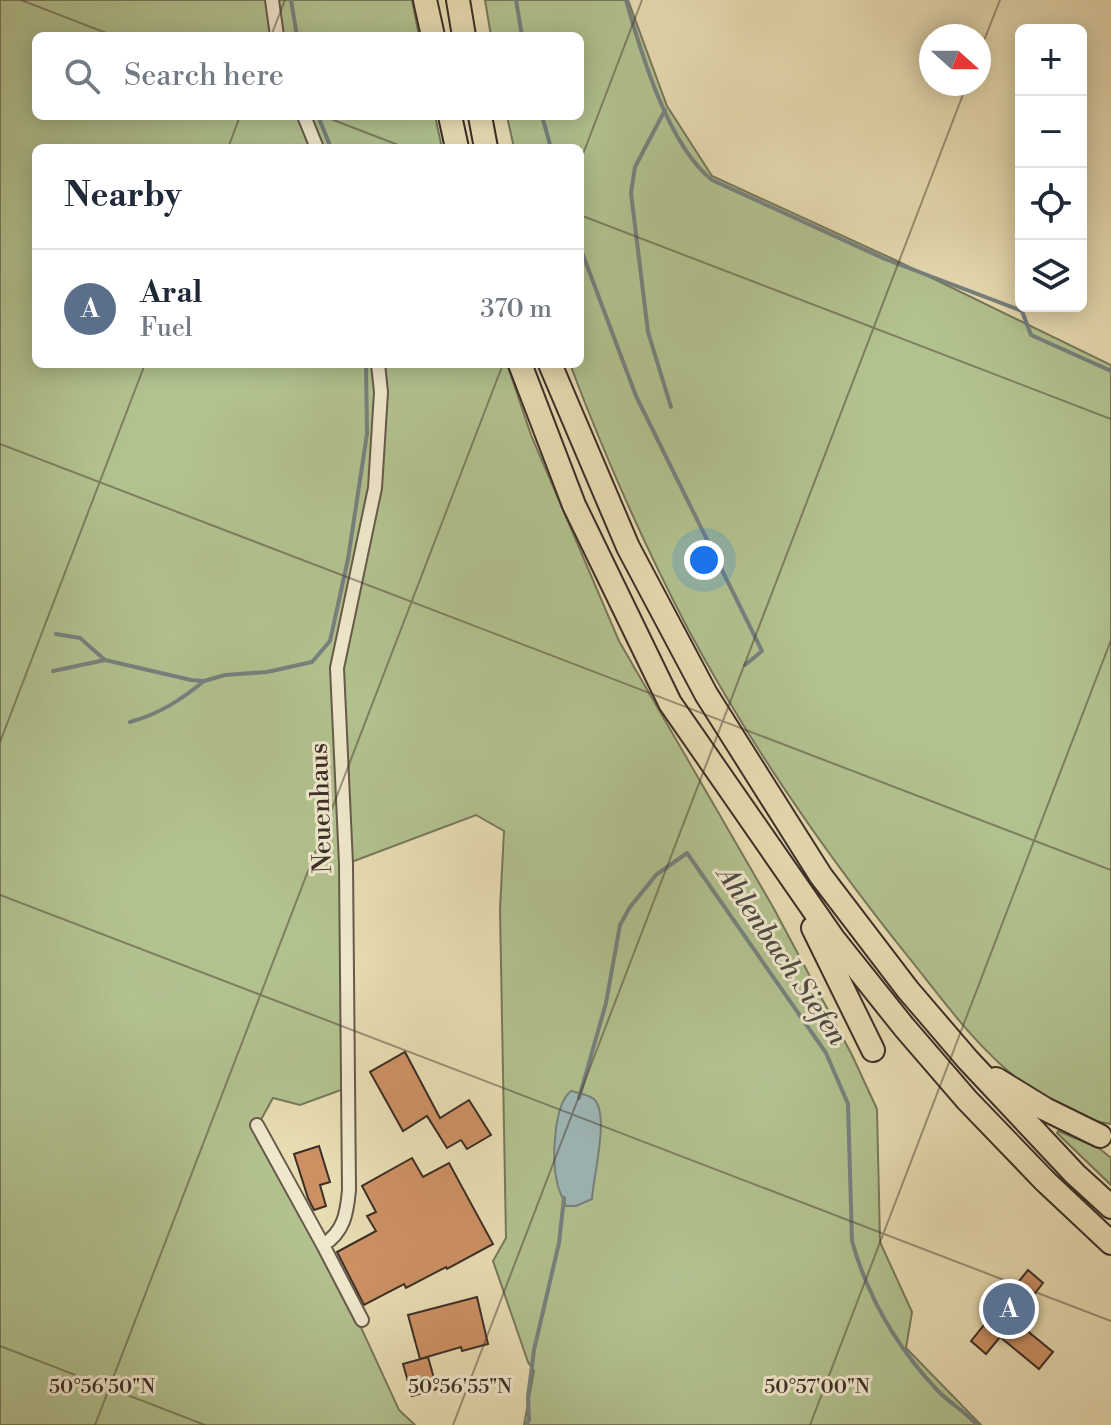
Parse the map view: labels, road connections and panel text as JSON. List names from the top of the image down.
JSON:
{
  "streets": {
    "street": ["Neuenhaus"]
  },
  "water": ["Ahlenbach Siefen"],
  "north": "right",
  "page": {
    "map_buttons": ["+", "−"],
    "search": "Search here",
    "heading": "Nearby",
    "list": [
      {
        "mark": "A",
        "name": "Aral",
        "note": "Fuel",
        "value": "370 m"
      }
    ],
    "pins": "A"
  },
  "coordinates": ["50°56'50\"N", "50°56'55\"N", "50°57'00\"N"]
}
